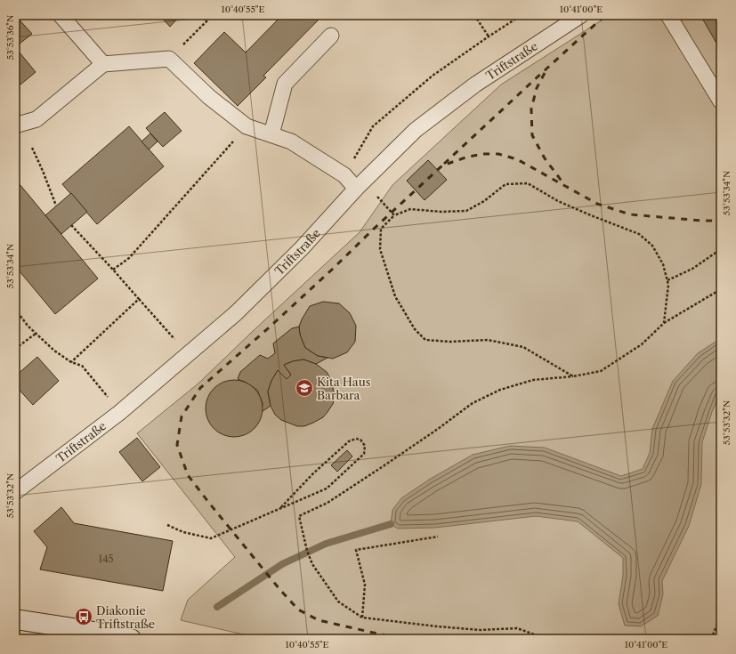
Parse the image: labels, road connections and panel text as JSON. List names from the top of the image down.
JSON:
{
  "streets": {
    "lane": ["Triftstraße"]
  },
  "places": {
    "school or university": ["Kita Haus Barbara"],
    "bus stop": ["Diakonie Triftstraße"]
  },
  "house_numbers": ["145"],
  "coordinates": [
    "10°40'55\"E",
    "10°41'00\"E",
    "53°53'36\"N",
    "53°53'34\"N",
    "53°53'32\"N"
  ]
}
